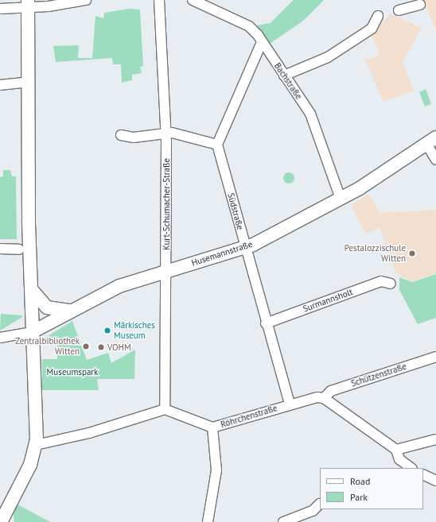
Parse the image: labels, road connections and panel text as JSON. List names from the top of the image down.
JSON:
{
  "streets": {
    "main road": ["Husemannstraße"],
    "street": [
      "Bachstraße",
      "Kurt-Schumacher-Straße",
      "Südstraße",
      "Surmannsholt",
      "Schützenstraße",
      "Röhrchenstraße"
    ]
  },
  "crossings": [
    ["Bachstraße", "Husemannstraße"],
    ["Kurt-Schumacher-Straße", "Husemannstraße"],
    ["Kurt-Schumacher-Straße", "Röhrchenstraße"],
    ["Südstraße", "Husemannstraße"],
    ["Südstraße", "Surmannsholt"],
    ["Südstraße", "Röhrchenstraße"],
    ["Schützenstraße", "Röhrchenstraße"]
  ],
  "parks": ["Museumspark"],
  "places": [
    "Pestalozzischule Witten",
    "Märkisches Museum",
    "Zentralbibliothek Witten",
    "VOHM"
  ],
  "legend": ["Road", "Park"]
}
